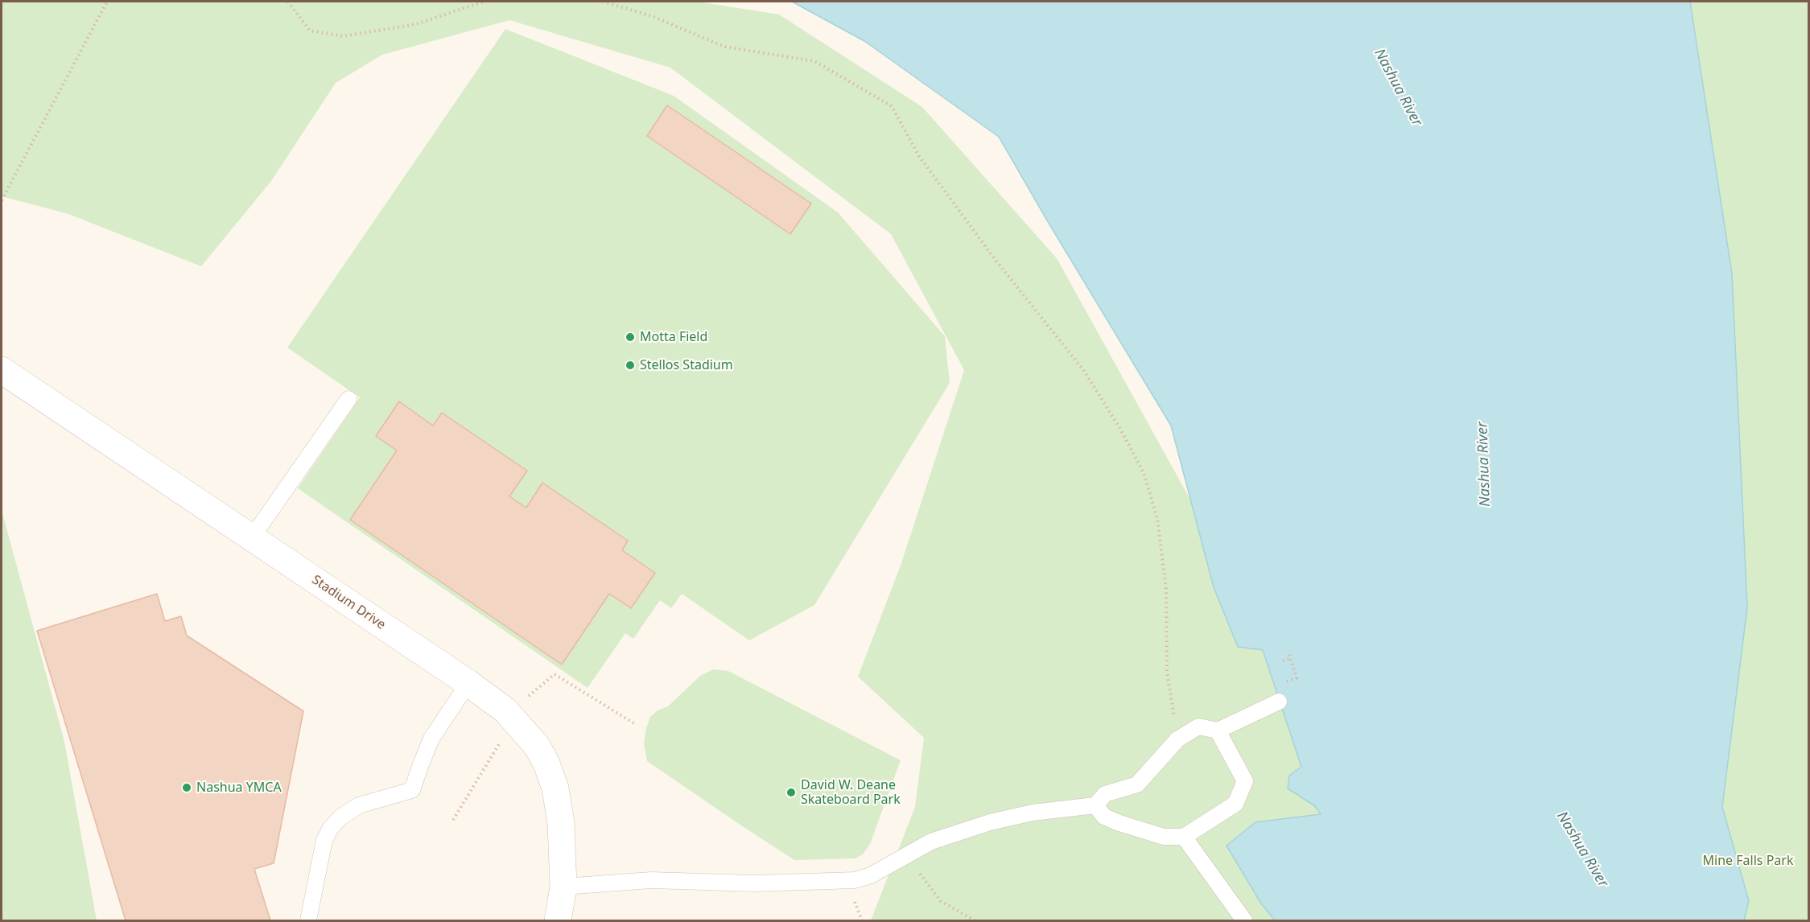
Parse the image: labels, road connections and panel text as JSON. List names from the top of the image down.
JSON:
{
  "streets": {
    "street": ["Stadium Drive"]
  },
  "water": ["Nashua River"],
  "parks": ["Mine Falls Park"],
  "places": [
    "Motta Field",
    "Stellos Stadium",
    "Nashua YMCA",
    "David W. Deane Skateboard Park"
  ]
}
